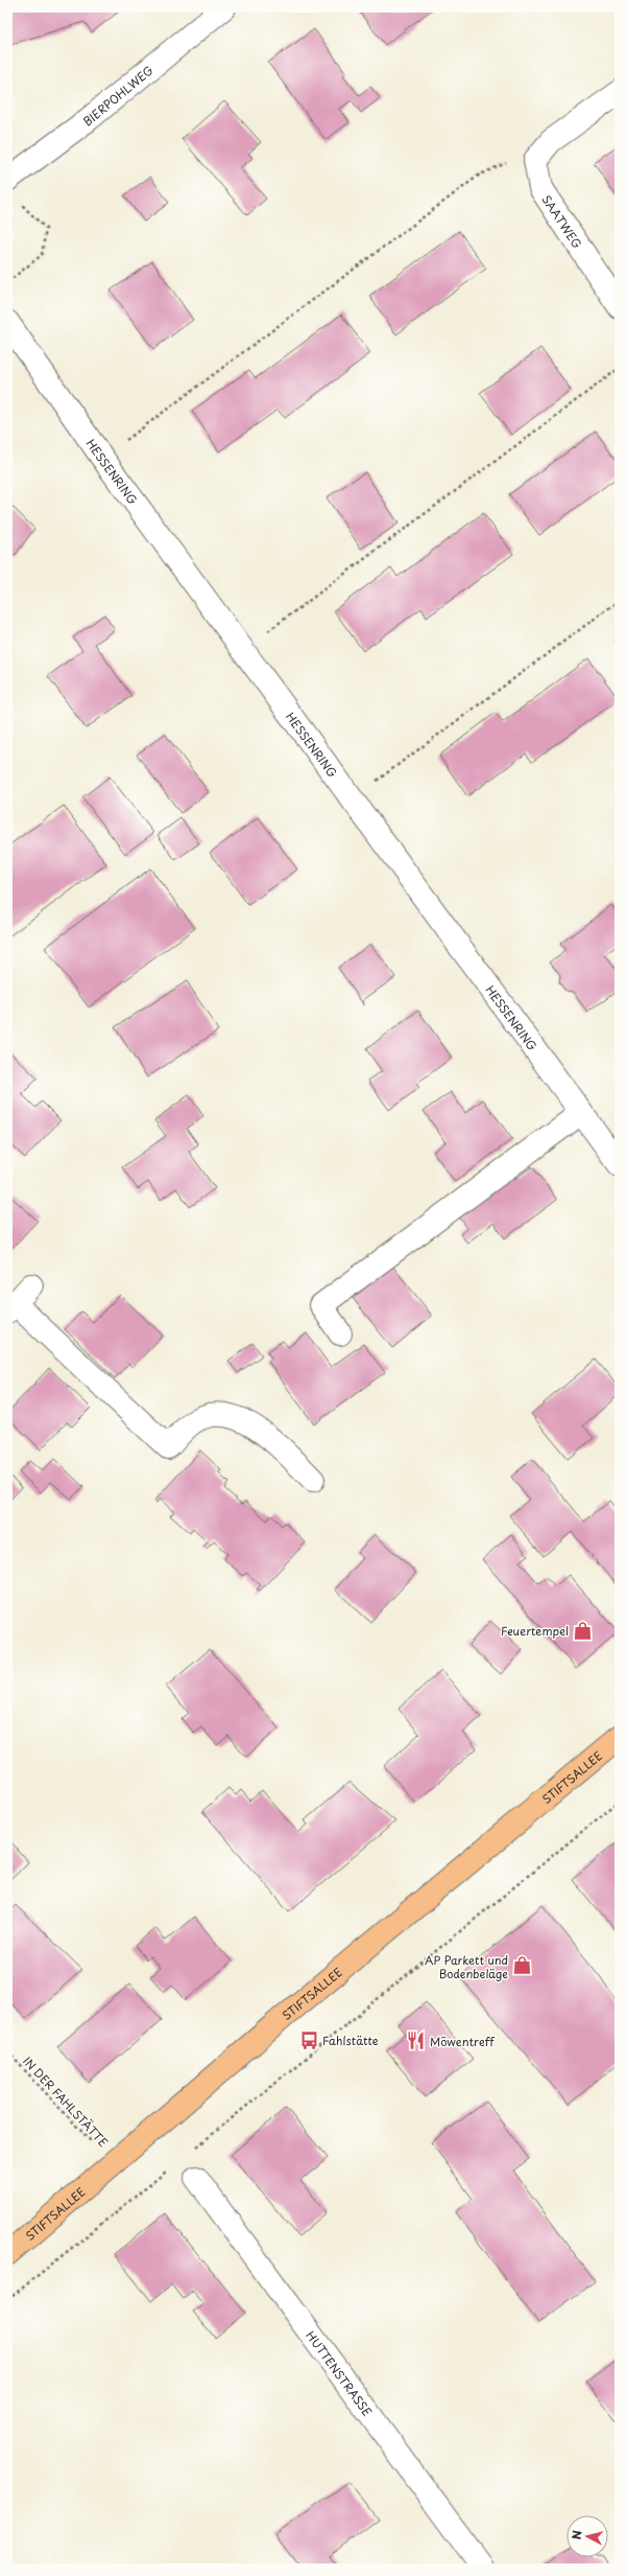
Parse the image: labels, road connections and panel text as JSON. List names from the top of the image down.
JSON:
{
  "streets": {
    "main road": ["STIFTSALLEE"],
    "street": [
      "BIERPOHLWEG",
      "SAATWEG",
      "HESSENRING",
      "HUTTENSTRASSE"
    ],
    "path": ["IN DER FAHLSTÄTTE"]
  },
  "crossings": [
    ["STIFTSALLEE", "IN DER FAHLSTÄTTE"]
  ],
  "places": {
    "shop": ["Feuertempel", "AP Parkett und Bodenbeläge"],
    "bus stop": ["Fahlstätte"],
    "restaurant": ["Möwentreff"]
  },
  "north": "left"
}
